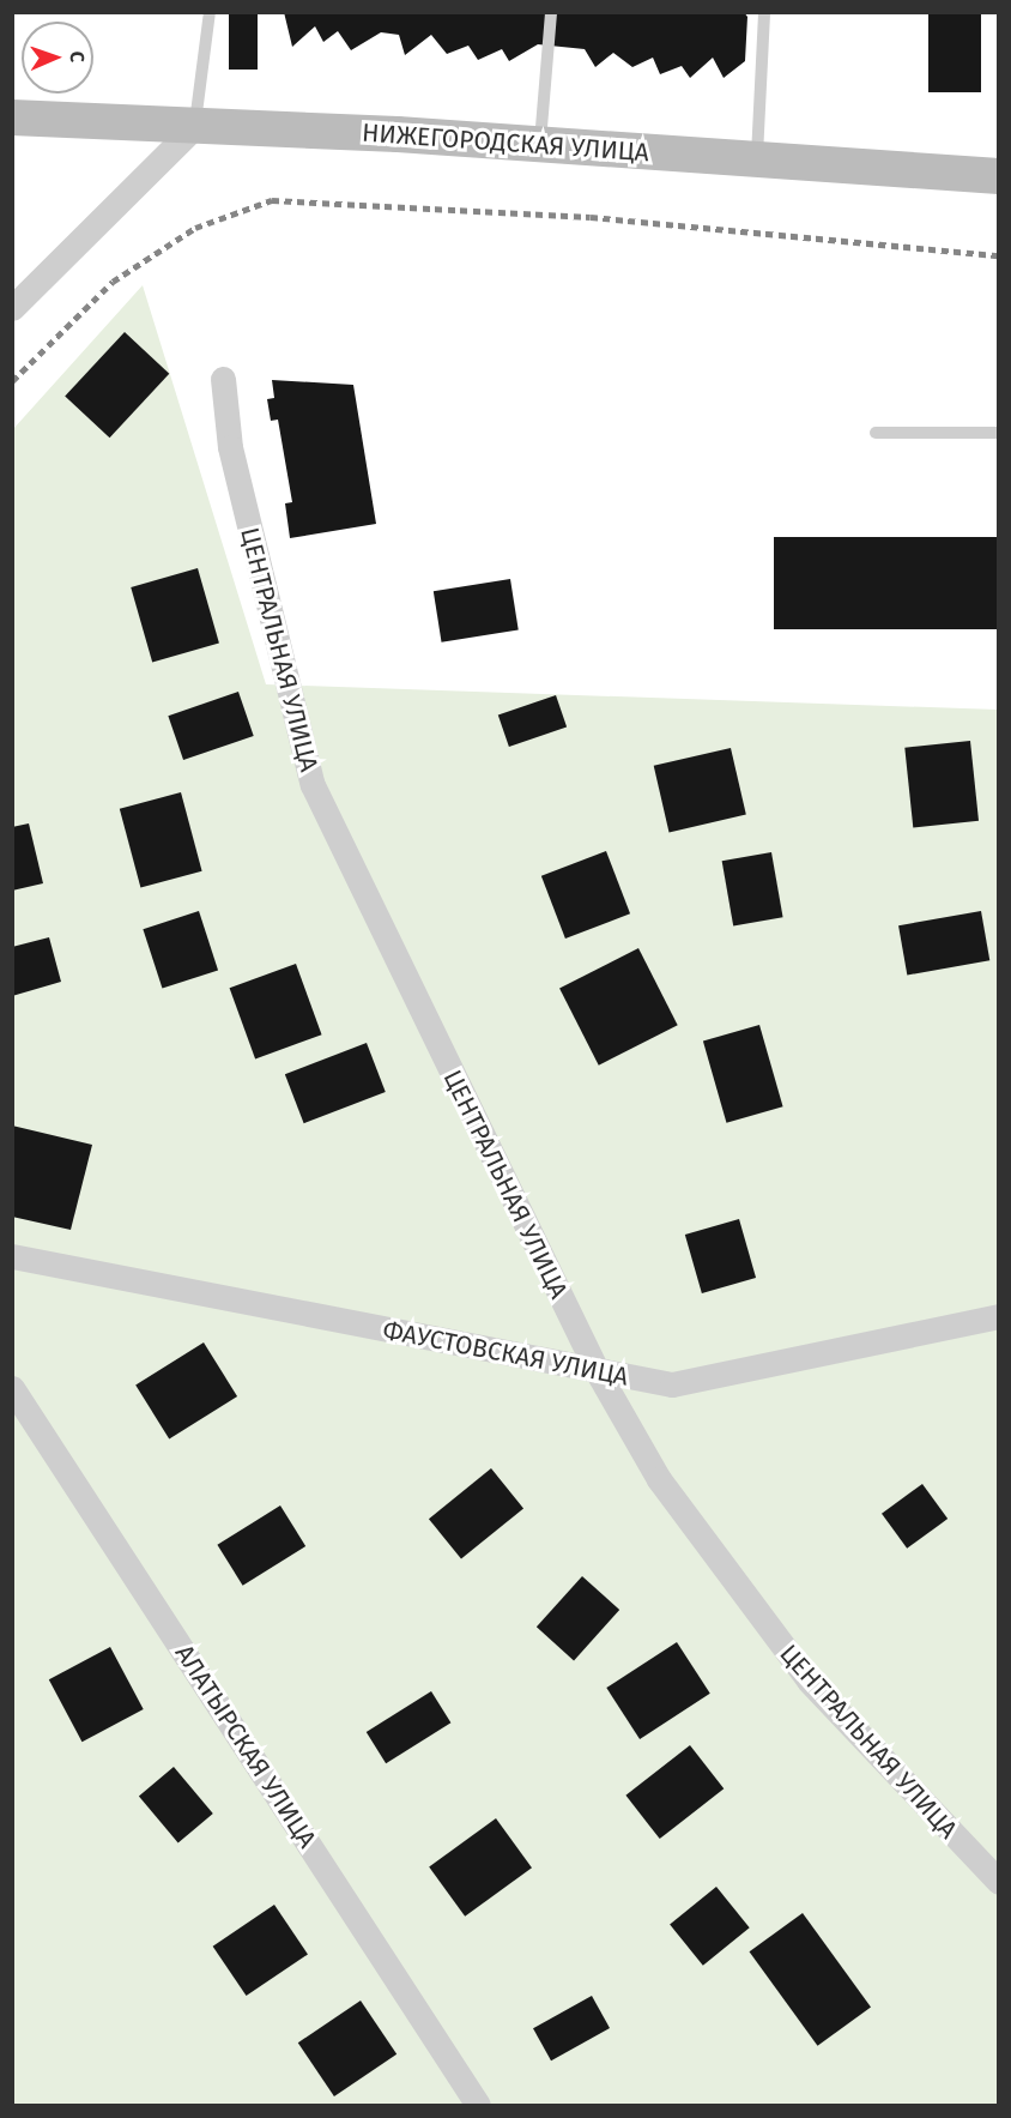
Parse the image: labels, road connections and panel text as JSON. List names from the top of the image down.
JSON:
{
  "streets": {
    "street": [
      "НИЖЕГОРОДСКАЯ УЛИЦА",
      "ЦЕНТРАЛЬНАЯ УЛИЦА",
      "ФАУСТОВСКАЯ УЛИЦА",
      "АЛАТЫРСКАЯ УЛИЦА"
    ]
  },
  "crossings": [
    ["ЦЕНТРАЛЬНАЯ УЛИЦА", "ФАУСТОВСКАЯ УЛИЦА"]
  ],
  "north": "right"
}
